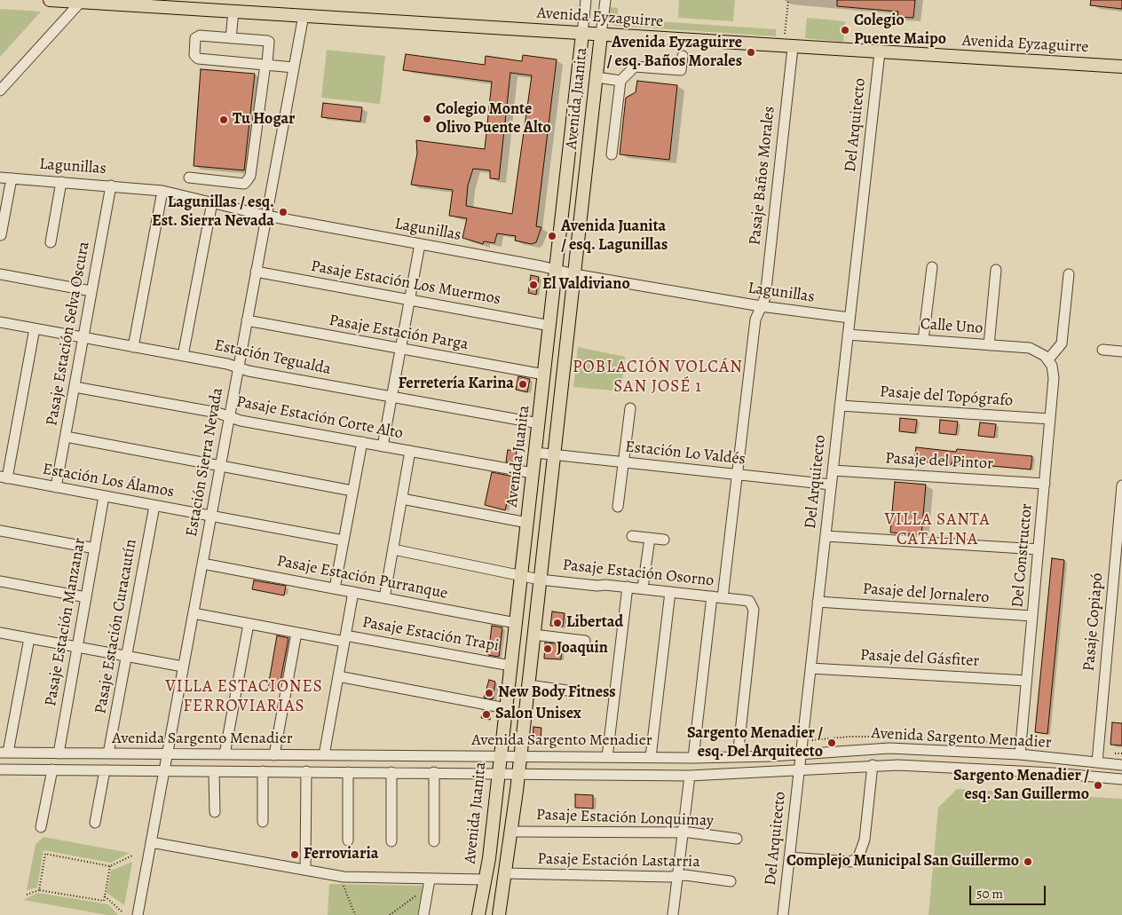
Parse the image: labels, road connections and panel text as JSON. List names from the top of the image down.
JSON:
{
  "streets": {
    "main road": ["Avenida Eyzaguirre", "Avenida Juanita"],
    "street": [
      "Del Arquitecto",
      "Lagunillas",
      "Pasaje Baños Morales",
      "Pasaje Estación Los Muermos",
      "Calle Uno",
      "Pasaje Estación Parga",
      "Pasaje Estación Selva Oscura",
      "Estación Tegualda",
      "Pasaje del Topógrafo",
      "Pasaje Estación Corte Alto",
      "Estación Lo Valdés",
      "Pasaje del Pintor",
      "Estación Sierra Nevada",
      "Estación Los Álamos",
      "Del Constructor",
      "Pasaje Estación Osorno",
      "Pasaje Estación Purranque",
      "Pasaje del Jornalero",
      "Pasaje Estación Manzanar",
      "Pasaje Copiapó",
      "Pasaje Estación Curacautín",
      "Pasaje Estación Trapi",
      "Pasaje del Gásfiter",
      "Avenida Sargento Menadier",
      "Pasaje Estación Lonquimay",
      "Pasaje Estación Lastarria"
    ]
  },
  "crossings": [
    ["Avenida Eyzaguirre", "Avenida Juanita"],
    ["Avenida Eyzaguirre", "Del Arquitecto"],
    ["Avenida Eyzaguirre", "Pasaje Baños Morales"],
    ["Avenida Eyzaguirre", "Estación Sierra Nevada"],
    ["Avenida Juanita", "Lagunillas"],
    ["Avenida Juanita", "Pasaje Estación Los Muermos"],
    ["Avenida Juanita", "Pasaje Estación Parga"],
    ["Avenida Juanita", "Estación Tegualda"],
    ["Avenida Juanita", "Pasaje Estación Corte Alto"],
    ["Avenida Juanita", "Estación Lo Valdés"],
    ["Avenida Juanita", "Pasaje Estación Osorno"],
    ["Avenida Juanita", "Pasaje Estación Purranque"],
    ["Avenida Juanita", "Pasaje Estación Trapi"],
    ["Avenida Juanita", "Avenida Sargento Menadier"],
    ["Avenida Juanita", "Pasaje Estación Lonquimay"],
    ["Avenida Juanita", "Pasaje Estación Lastarria"],
    ["Del Arquitecto", "Lagunillas"],
    ["Del Arquitecto", "Calle Uno"],
    ["Del Arquitecto", "Pasaje del Topógrafo"],
    ["Del Arquitecto", "Estación Lo Valdés"],
    ["Del Arquitecto", "Pasaje del Pintor"],
    ["Del Arquitecto", "Pasaje del Jornalero"],
    ["Del Arquitecto", "Pasaje del Gásfiter"],
    ["Del Arquitecto", "Avenida Sargento Menadier"],
    ["Lagunillas", "Pasaje Baños Morales"],
    ["Lagunillas", "Pasaje Estación Selva Oscura"],
    ["Lagunillas", "Estación Sierra Nevada"],
    ["Pasaje Baños Morales", "Estación Lo Valdés"],
    ["Pasaje Baños Morales", "Pasaje Estación Osorno"],
    ["Pasaje Estación Los Muermos", "Estación Sierra Nevada"],
    ["Calle Uno", "Del Constructor"],
    ["Pasaje Estación Parga", "Estación Sierra Nevada"],
    ["Pasaje Estación Selva Oscura", "Estación Tegualda"],
    ["Pasaje Estación Selva Oscura", "Pasaje Estación Corte Alto"],
    ["Pasaje Estación Selva Oscura", "Estación Los Álamos"],
    ["Estación Tegualda", "Estación Sierra Nevada"],
    ["Pasaje del Topógrafo", "Del Constructor"],
    ["Pasaje Estación Corte Alto", "Estación Sierra Nevada"],
    ["Pasaje del Pintor", "Del Constructor"],
    ["Estación Sierra Nevada", "Estación Los Álamos"],
    ["Estación Sierra Nevada", "Pasaje Estación Purranque"],
    ["Estación Sierra Nevada", "Pasaje Estación Trapi"],
    ["Estación Sierra Nevada", "Avenida Sargento Menadier"],
    ["Estación Los Álamos", "Pasaje Estación Manzanar"],
    ["Estación Los Álamos", "Pasaje Estación Curacautín"],
    ["Del Constructor", "Pasaje del Jornalero"],
    ["Del Constructor", "Pasaje del Gásfiter"],
    ["Del Constructor", "Avenida Sargento Menadier"],
    ["Pasaje Estación Osorno", "Avenida Sargento Menadier"],
    ["Pasaje Estación Manzanar", "Avenida Sargento Menadier"],
    ["Pasaje Copiapó", "Avenida Sargento Menadier"],
    ["Pasaje Estación Curacautín", "Avenida Sargento Menadier"]
  ],
  "districts": ["POBLACIÓN VOLCÁN SAN JOSÉ 1", "VILLA SANTA CATALINA", "VILLA ESTACIONES FERROVIARIAS"],
  "places": [
    "Colegio Puente Maipo",
    "Avenida Eyzaguirre / esq. Baños Morales",
    "Colegio Monte Olivo Puente Alto",
    "Tu Hogar",
    "Lagunillas / esq. Est. Sierra Nevada",
    "Avenida Juanita / esq. Lagunillas",
    "El Valdiviano",
    "Ferretería Karina",
    "Libertad",
    "Joaquin",
    "New Body Fitness",
    "Salon Unisex",
    "Sargento Menadier / esq. Del Arquitecto",
    "Sargento Menadier / esq. San Guillermo",
    "Ferroviaria",
    "Complejo Municipal San Guillermo"
  ],
  "scale_bar": "50 m"
}
